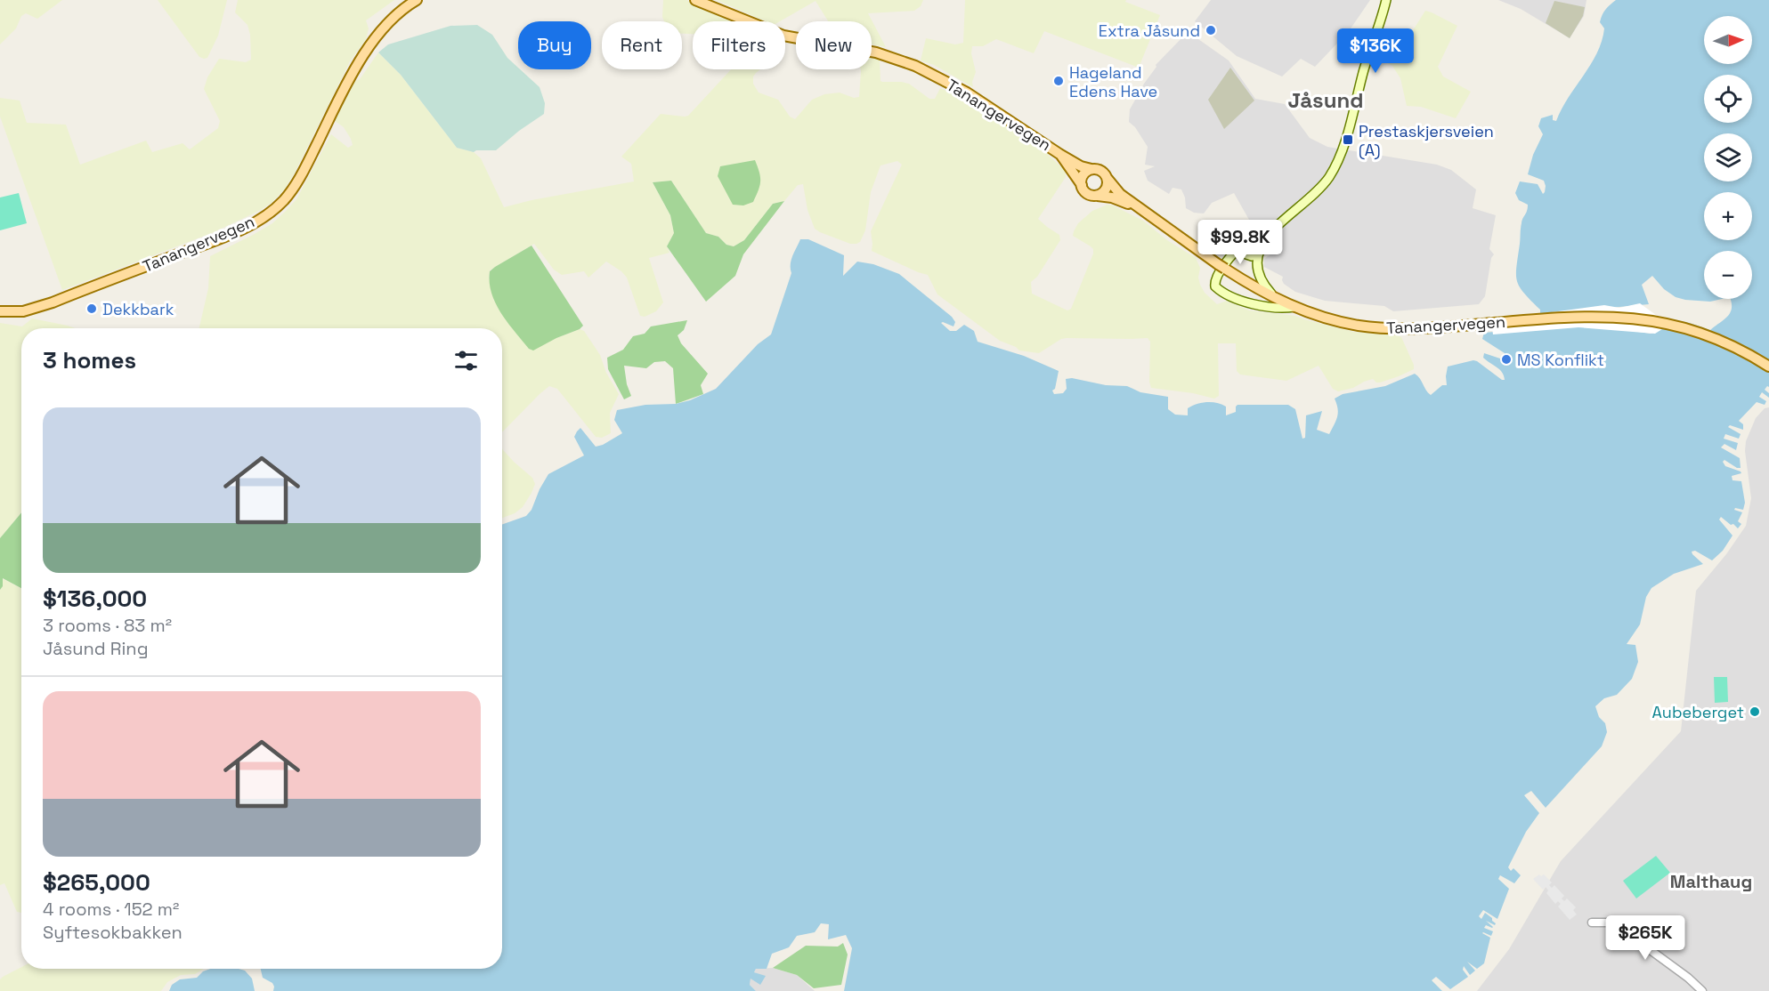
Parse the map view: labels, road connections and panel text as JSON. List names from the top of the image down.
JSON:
{
  "streets": {
    "main road": ["Tanangervegen"]
  },
  "districts": ["Jåsund", "Malthaug"],
  "places": {
    "other": [
      "Extra Jåsund",
      "Hageland Edens Have",
      "Dekkbark",
      "MS Konflikt",
      "Aubeberget"
    ],
    "transit": ["Prestaskjersveien (A)"]
  },
  "north": "right",
  "page": {
    "map_buttons": ["+", "−"],
    "chip": [
      "Buy",
      "Rent",
      "Filters",
      "New"
    ],
    "price": ["$136K", "$99.8K", "$265K"],
    "heading": "3 homes",
    "list": [
      {
        "name": "$136,000",
        "note": "3 rooms · 83 m² · Jåsund Ring"
      },
      {
        "name": "$265,000",
        "note": "4 rooms · 152 m² · Syftesokbakken"
      }
    ]
  }
}
